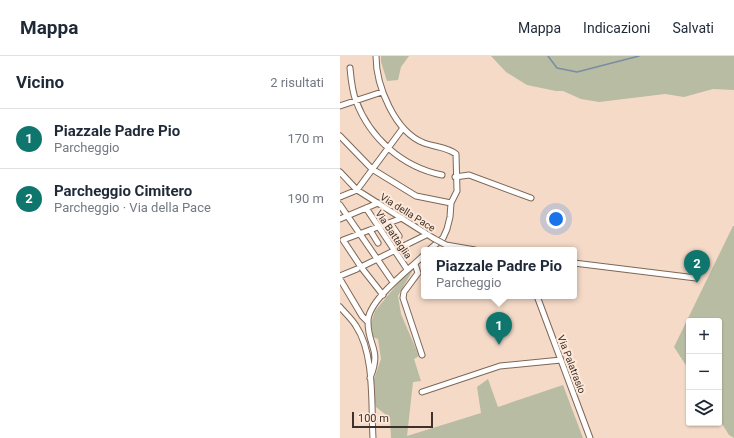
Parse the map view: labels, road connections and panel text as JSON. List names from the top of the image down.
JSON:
{
  "streets": {
    "street": ["Via della Pace", "Via Battaglia", "Via Palatrasio"]
  },
  "scale_bar": "100 m",
  "page": {
    "header": "Mappa",
    "nav": ["Mappa", "Indicazioni", "Salvati"],
    "heading": ["Vicino", "2 risultati"],
    "list": [
      {
        "mark": "1",
        "name": "Piazzale Padre Pio",
        "note": "Parcheggio",
        "value": "170 m"
      },
      {
        "mark": "2",
        "name": "Parcheggio Cimitero",
        "note": "Parcheggio · Via della Pace",
        "value": "190 m"
      }
    ],
    "popup": ["Piazzale Padre Pio", "Parcheggio"],
    "pins": ["2", "1"],
    "map_buttons": ["+", "−"],
    "scale": "100 m"
  }
}
